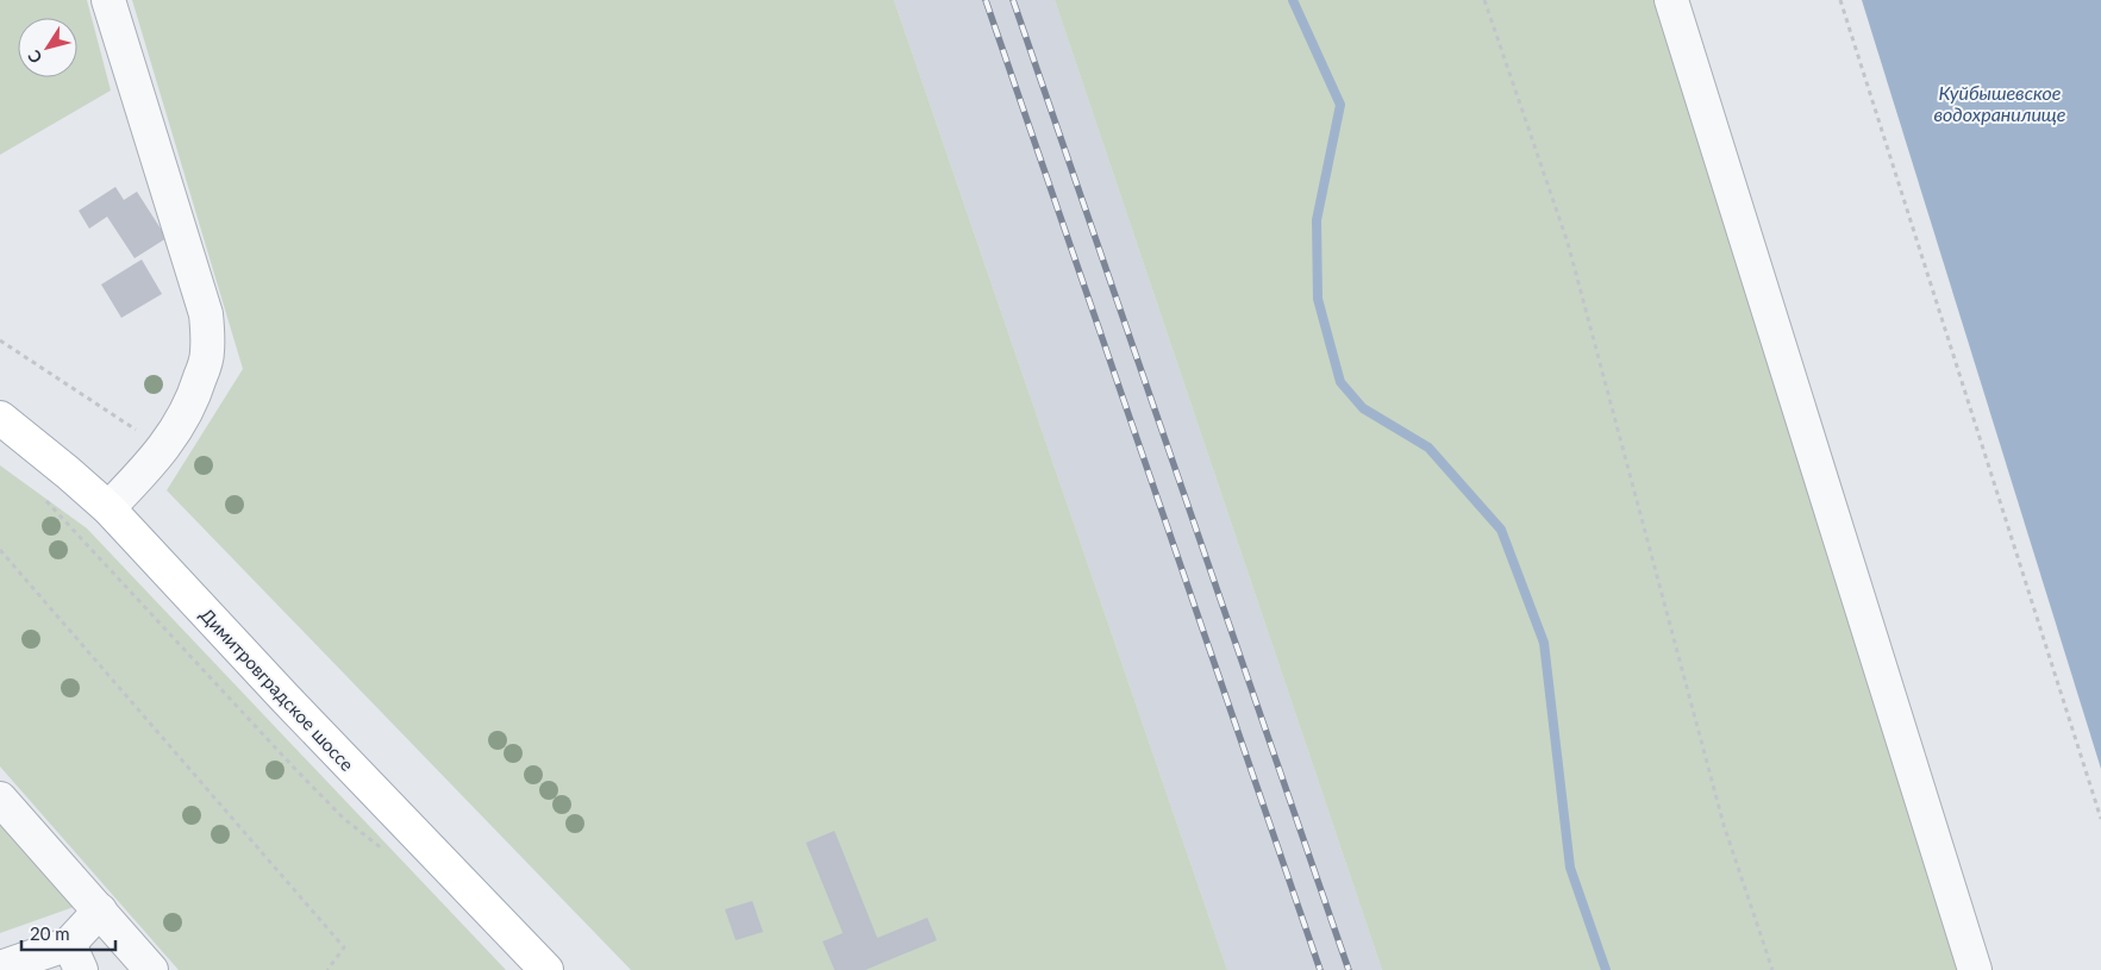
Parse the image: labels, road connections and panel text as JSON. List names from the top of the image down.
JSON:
{
  "streets": {
    "main road": ["Димитровградское шоссе"]
  },
  "water": ["Куйбышевское водохранилище"],
  "scale_bar": "20 m",
  "north": "bottom left"
}
